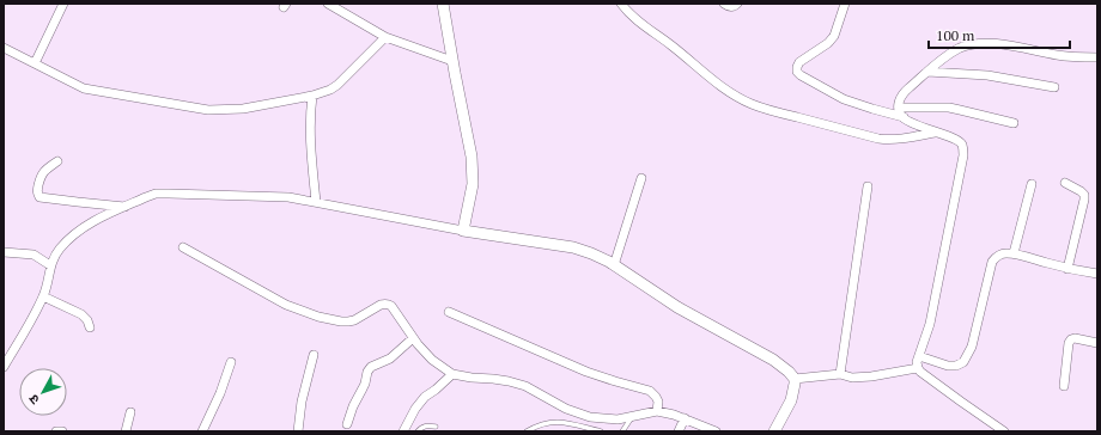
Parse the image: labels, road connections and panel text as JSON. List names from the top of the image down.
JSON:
{
  "scale_bar": "100 m",
  "north": "bottom left"
}
